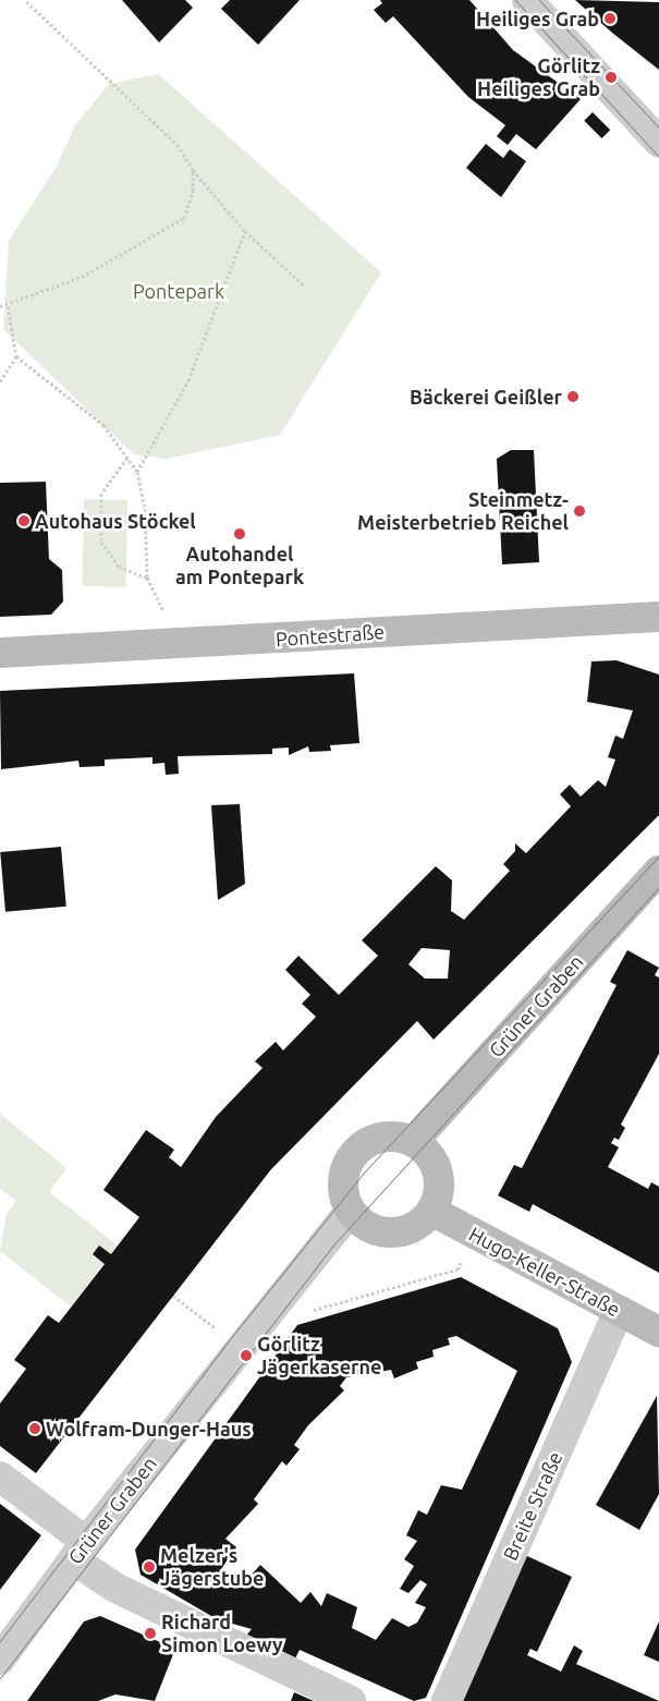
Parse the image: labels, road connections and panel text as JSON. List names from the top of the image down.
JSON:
{
  "streets": {
    "street": [
      "Pontestraße",
      "Grüner Graben",
      "Hugo-Keller-Straße",
      "Breite Straße"
    ]
  },
  "crossings": [
    ["Grüner Graben", "Hugo-Keller-Straße"],
    ["Hugo-Keller-Straße", "Breite Straße"]
  ],
  "parks": ["Pontepark"],
  "places": [
    "Heiliges Grab",
    "Görlitz Heiliges Grab",
    "Bäckerei Geißler",
    "Steinmetz- Meisterbetrieb Reichel",
    "Autohaus Stöckel",
    "Autohandel am Pontepark",
    "Görlitz Jägerkaserne",
    "Wolfram-Dunger-Haus",
    "Melzer's Jägerstube",
    "Richard Simon Loewy"
  ]
}
